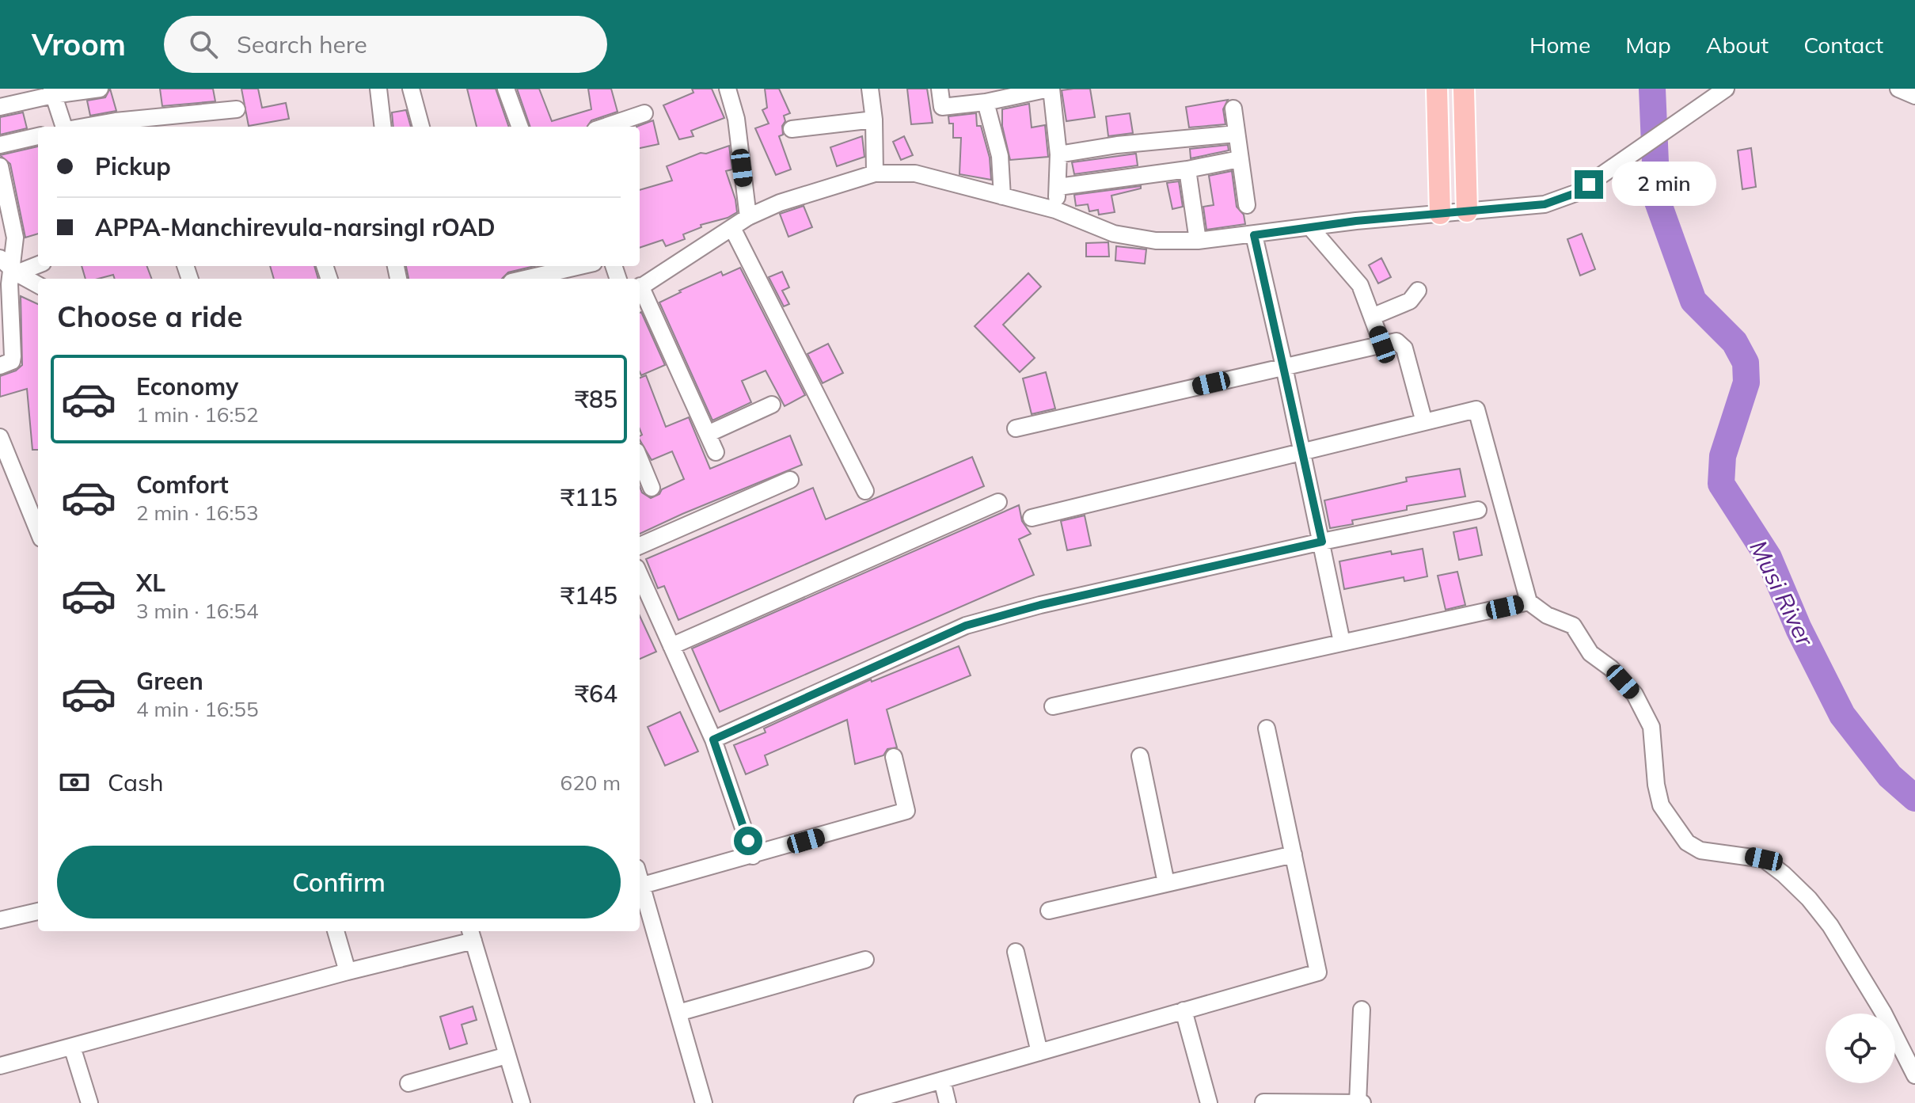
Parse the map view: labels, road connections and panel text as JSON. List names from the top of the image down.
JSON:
{
  "water": ["Musi River"],
  "page": {
    "header": "Vroom",
    "search": "Search here",
    "nav": [
      "Home",
      "Map",
      "About",
      "Contact"
    ],
    "banner": ["Pickup", "APPA-Manchirevula-narsingI rOAD"],
    "bubble": "2 min",
    "heading": "Choose a ride",
    "list": [
      {
        "name": "Economy",
        "note": "1 min · 16:52",
        "value": "₹85"
      },
      {
        "name": "Comfort",
        "note": "2 min · 16:53",
        "value": "₹115"
      },
      {
        "name": "XL",
        "note": "3 min · 16:54",
        "value": "₹145"
      },
      {
        "name": "Green",
        "note": "4 min · 16:55",
        "value": "₹64"
      }
    ],
    "pay": ["Cash", "620 m"],
    "buttons": "Confirm"
  }
}
